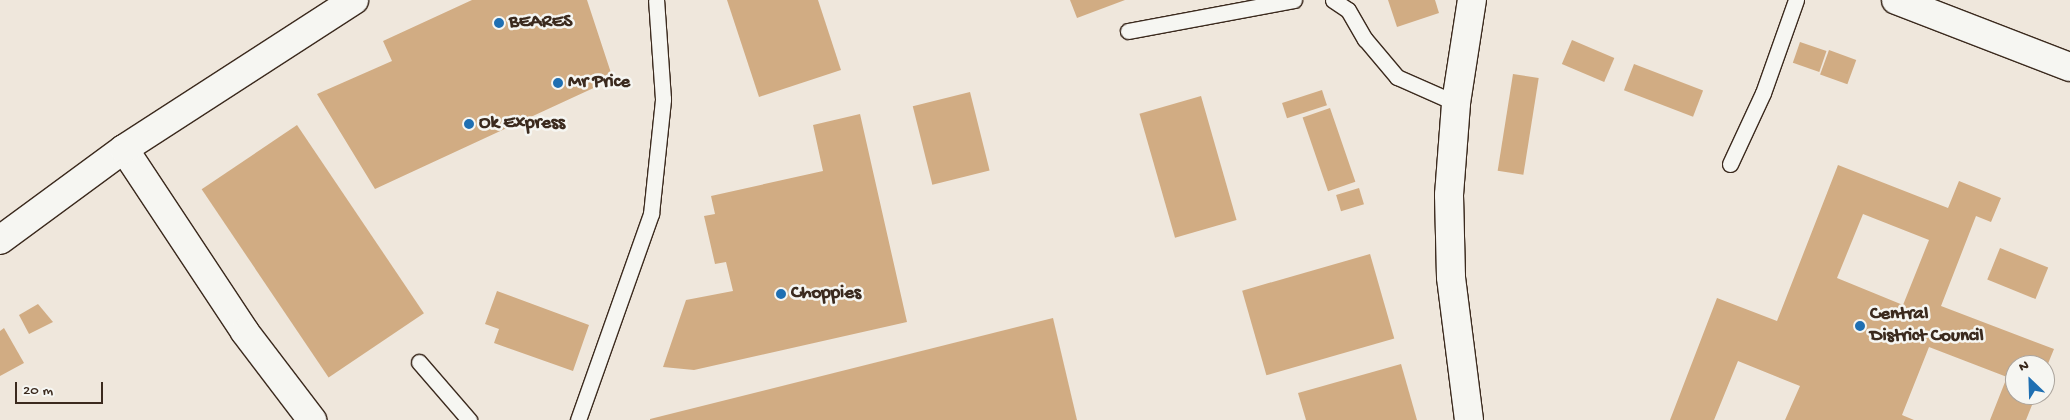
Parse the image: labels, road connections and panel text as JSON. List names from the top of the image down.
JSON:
{
  "places": [
    "BEARES",
    "Mr Price",
    "Ok Express",
    "Choppies",
    "Central District Council"
  ],
  "scale_bar": "20 m",
  "north": "top left"
}
